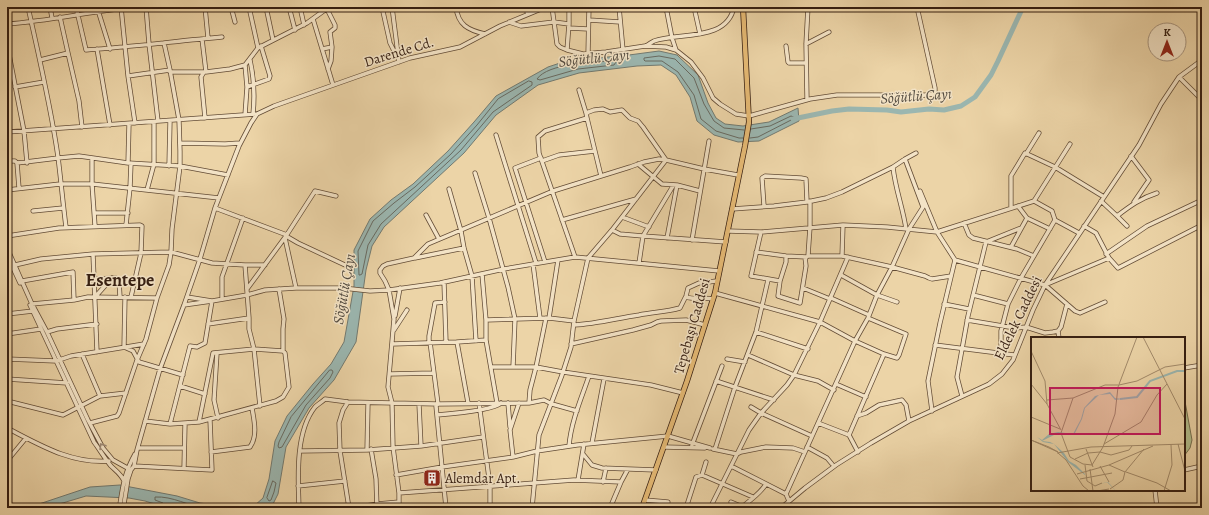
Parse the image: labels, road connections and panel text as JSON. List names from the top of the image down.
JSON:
{
  "streets": {
    "main road": ["Tepebaşı Caddesi"],
    "street": ["Darende Cd.", "Eldelek Caddesi"]
  },
  "districts": ["Esentepe"],
  "water": ["Söğütlü Çayı"],
  "places": {
    "building": ["Alemdar Apt."]
  },
  "north": "top"
}
